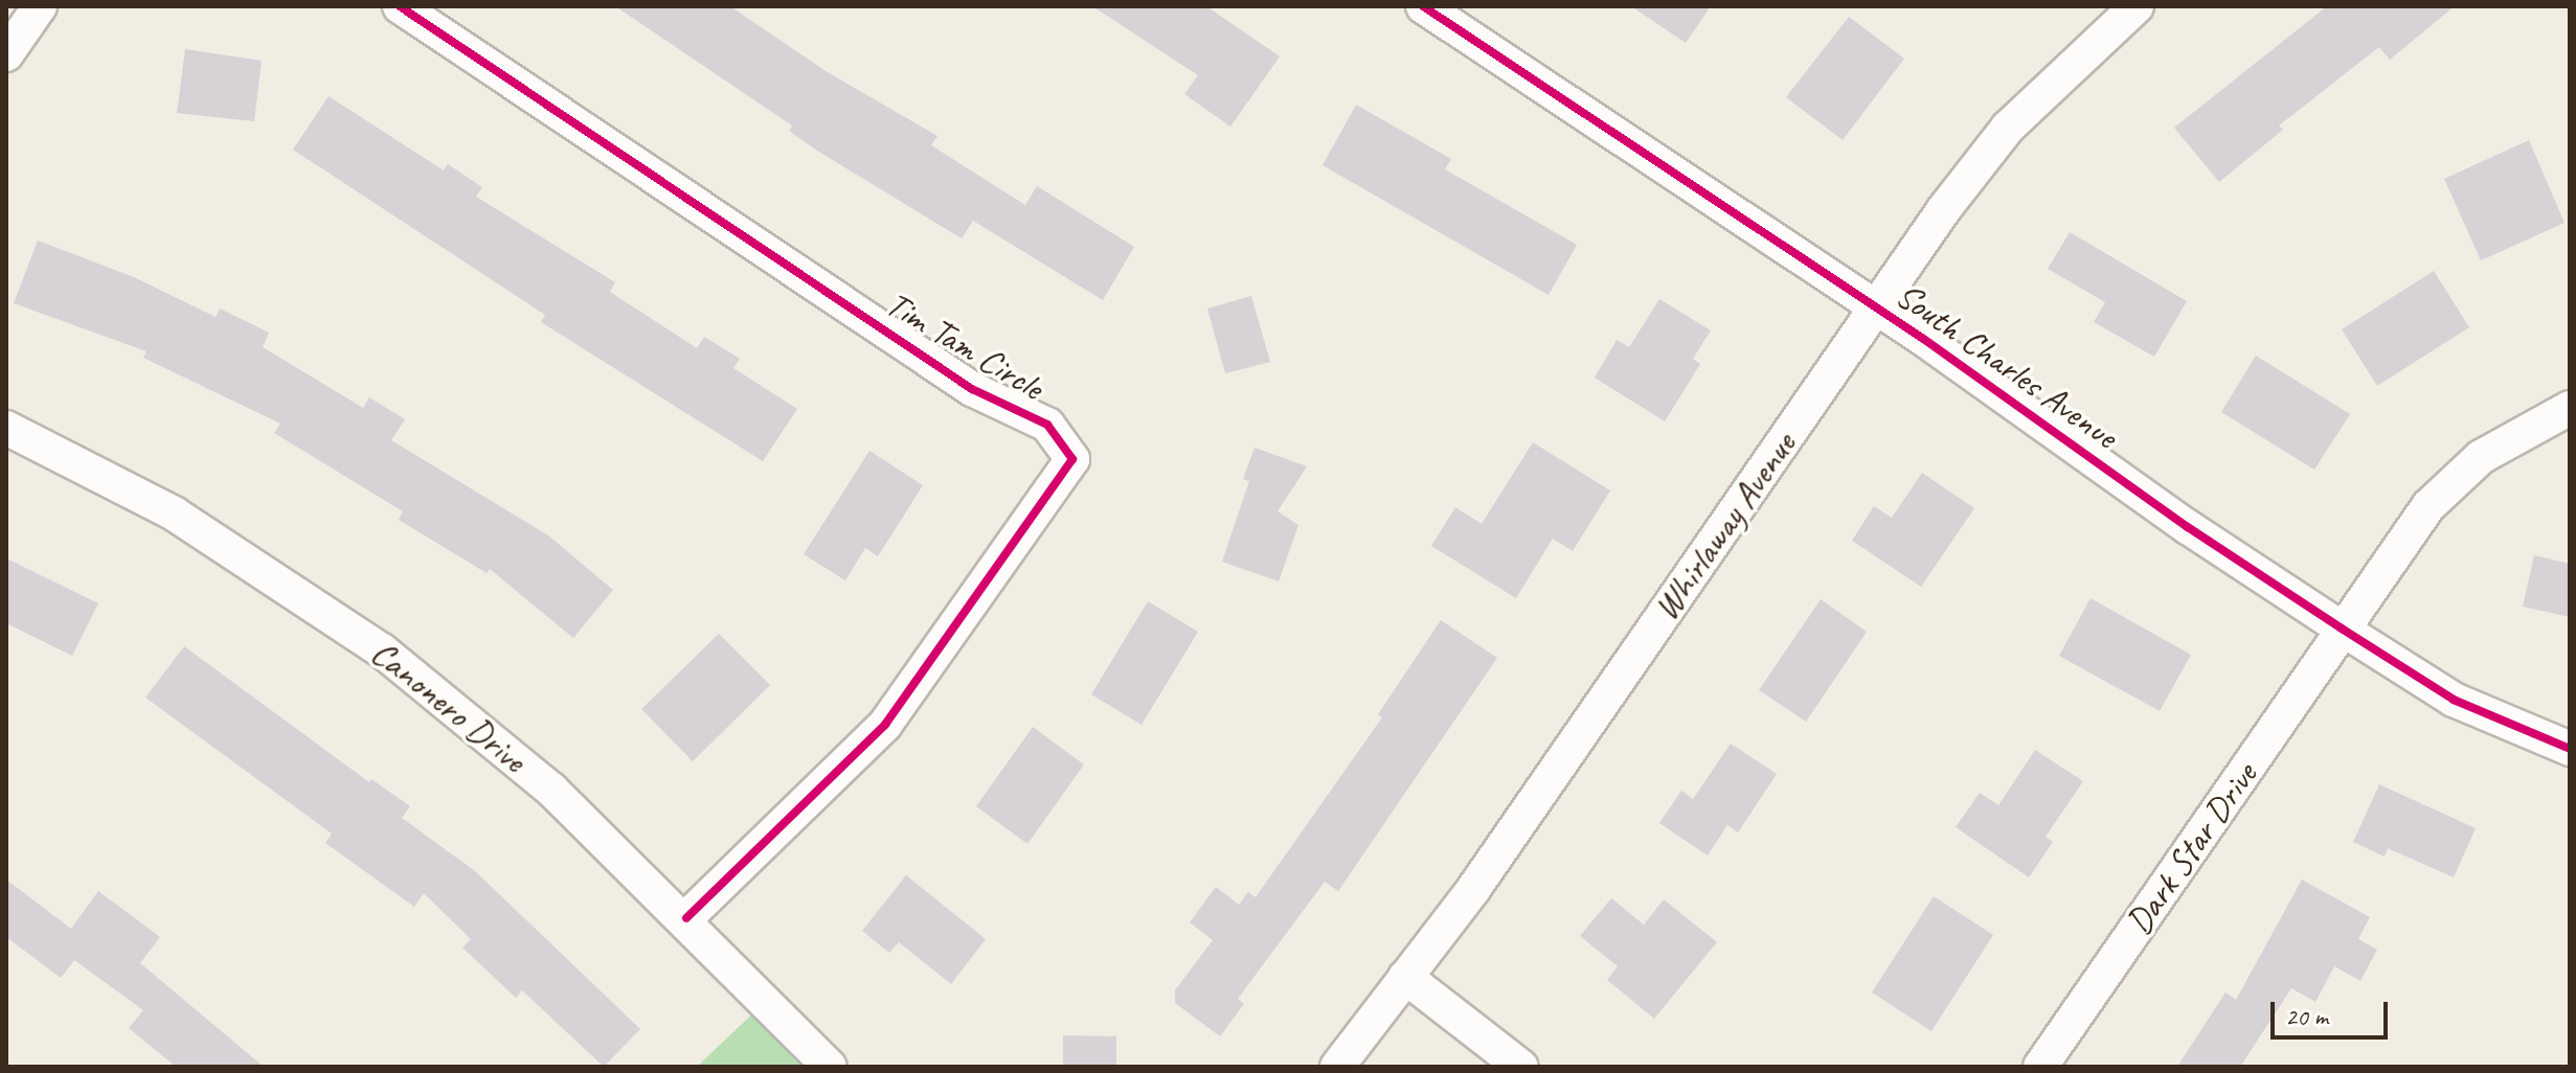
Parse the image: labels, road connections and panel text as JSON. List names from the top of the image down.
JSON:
{
  "streets": {
    "street": [
      "Tim Tam Circle",
      "South Charles Avenue",
      "Whirlaway Avenue",
      "Canonero Drive",
      "Dark Star Drive"
    ]
  },
  "crossings": [
    ["Tim Tam Circle", "Canonero Drive"],
    ["South Charles Avenue", "Whirlaway Avenue"],
    ["South Charles Avenue", "Dark Star Drive"]
  ],
  "scale_bar": "20 m"
}
